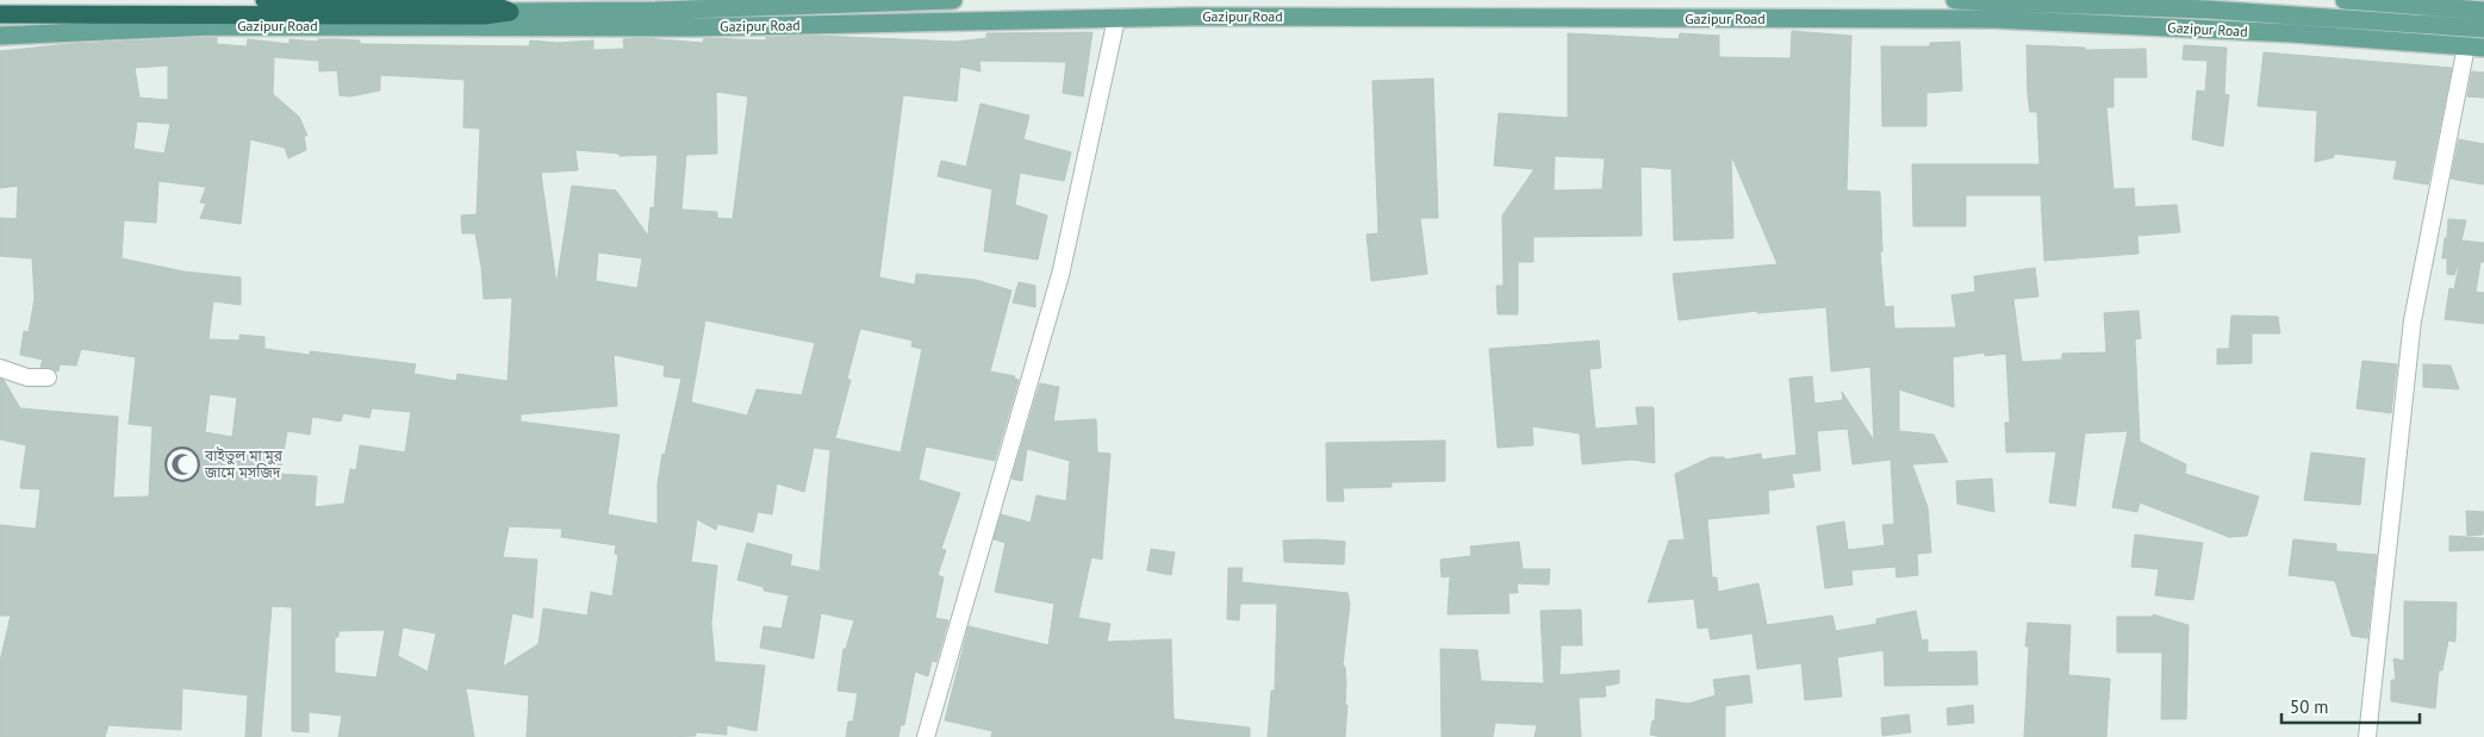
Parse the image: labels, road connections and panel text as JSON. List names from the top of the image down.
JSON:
{
  "streets": {
    "main road": ["Gazipur Road"]
  },
  "places": {
    "mosque": ["বাইতুল মা'মুর জামে মসজিদ"]
  },
  "scale_bar": "50 m"
}
